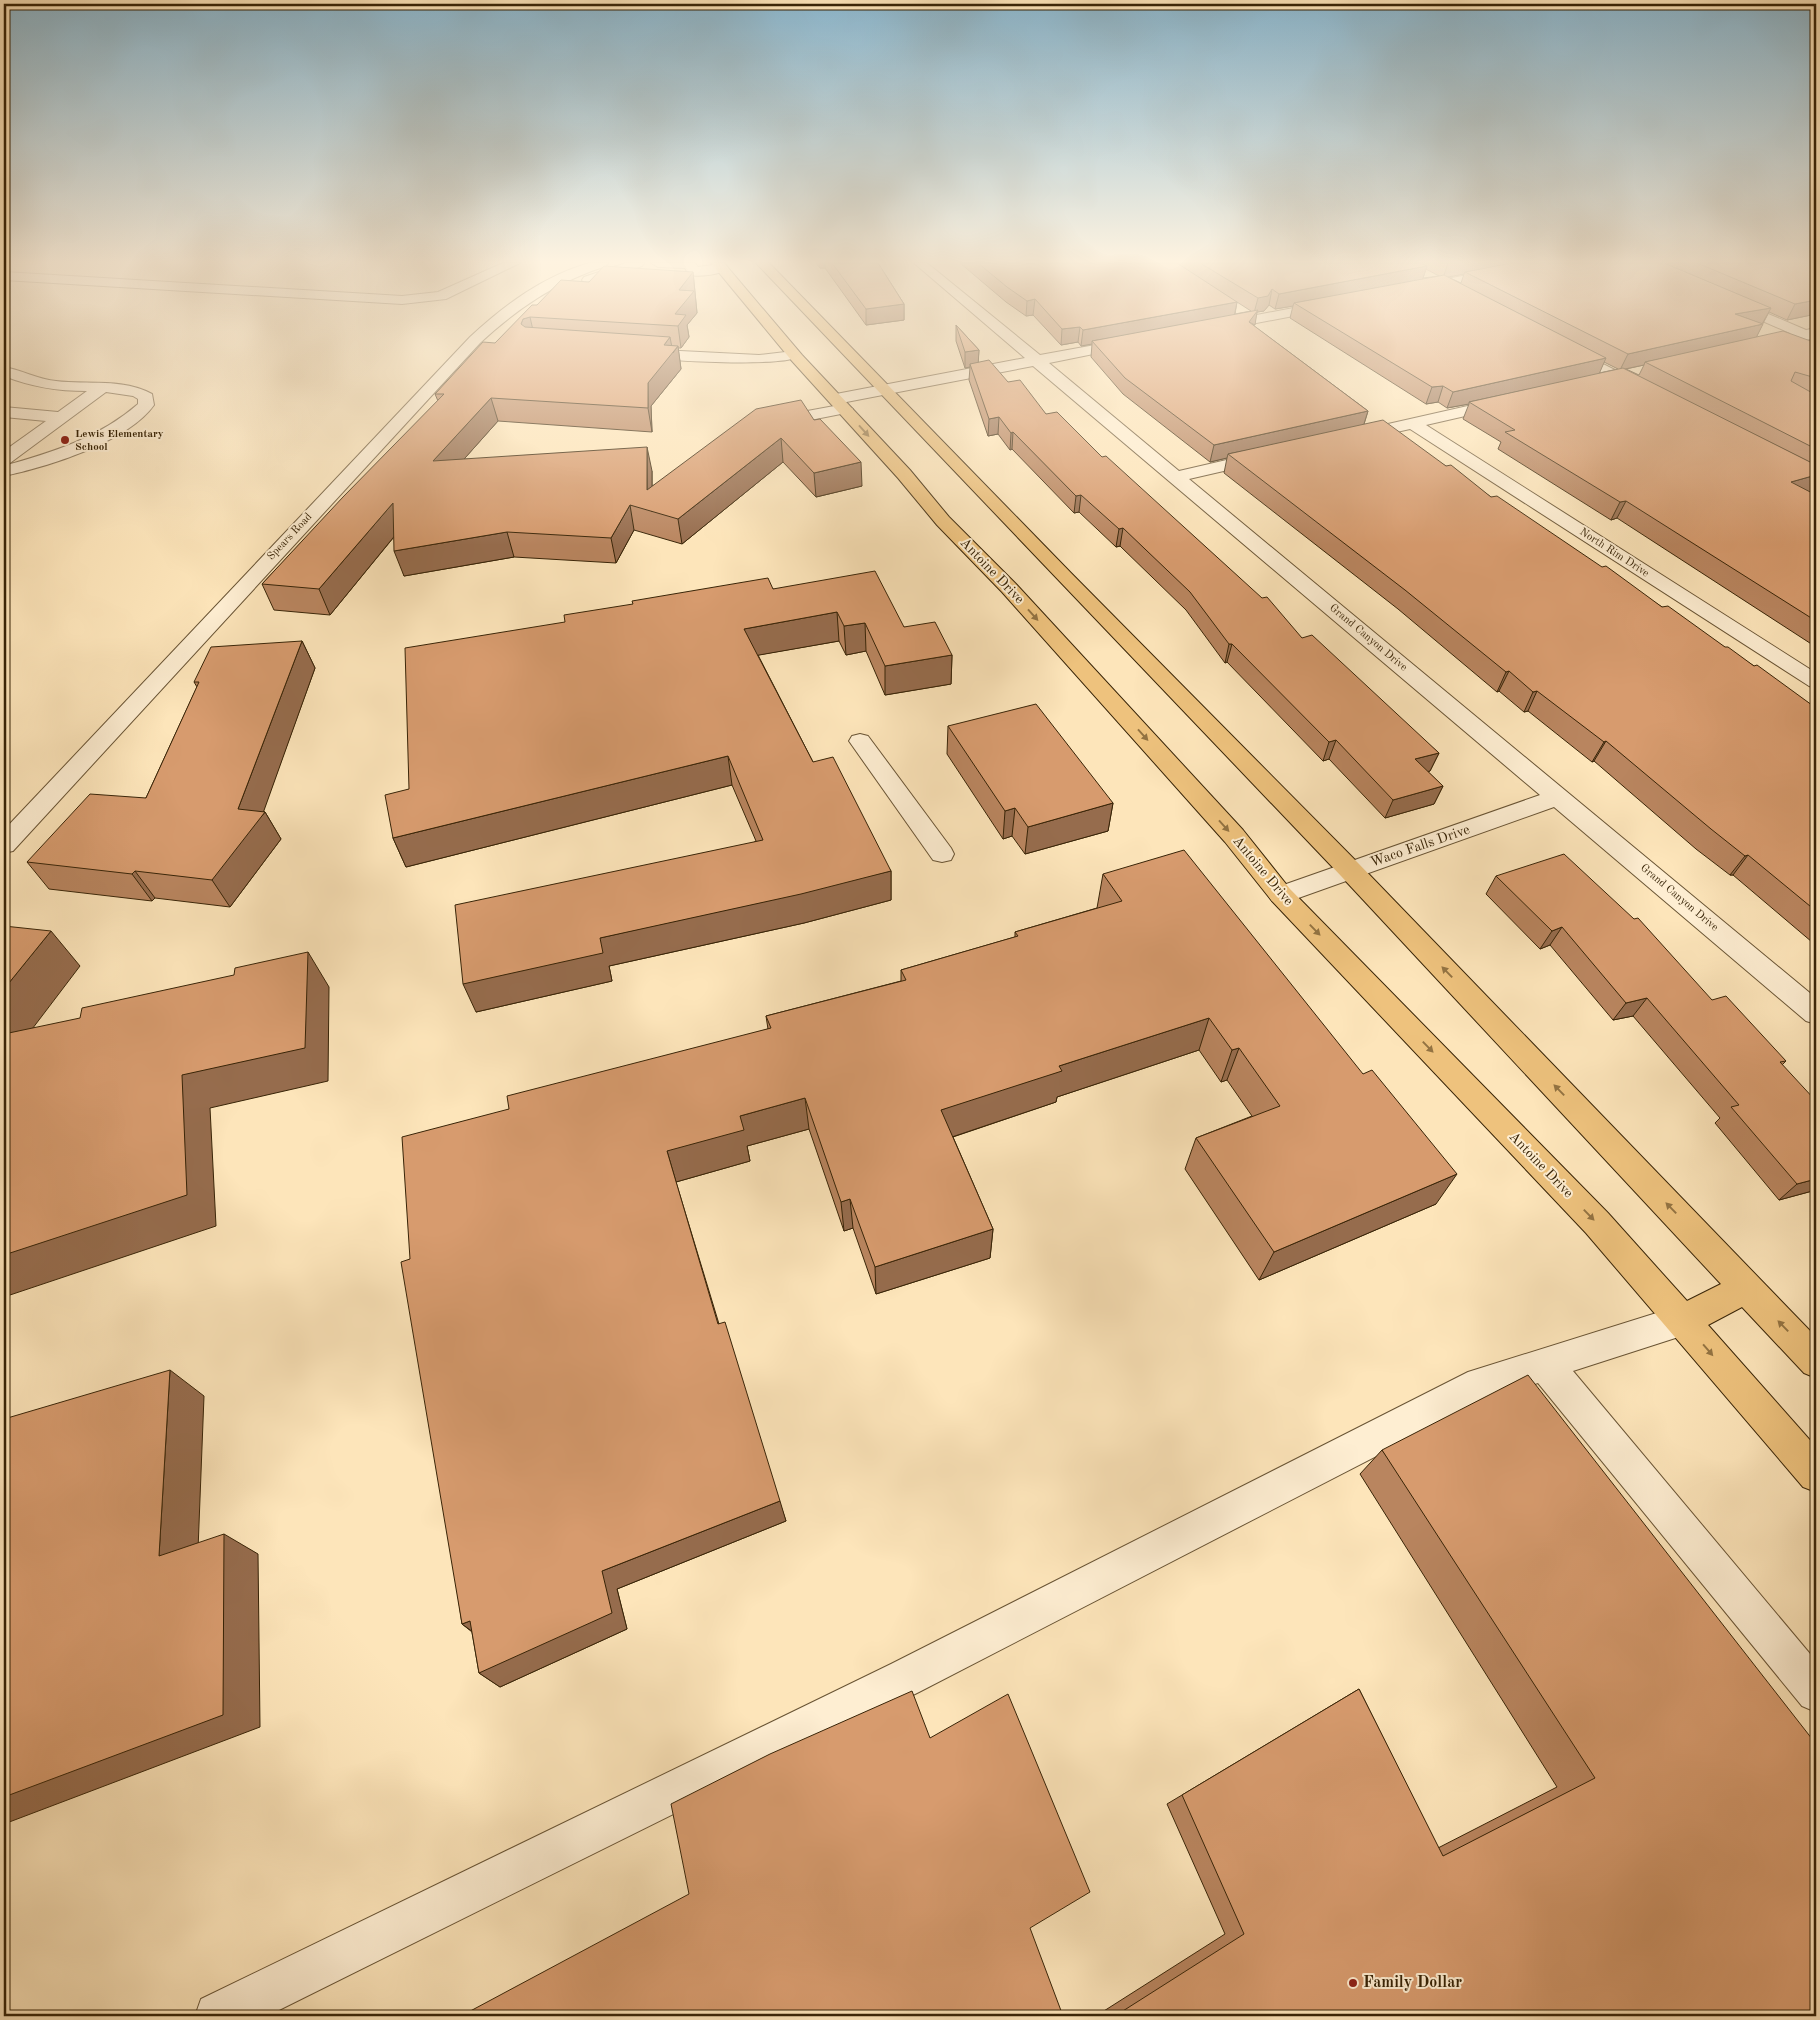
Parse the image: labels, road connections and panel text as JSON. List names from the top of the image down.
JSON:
{
  "streets": {
    "main road": ["Antoine Drive"],
    "street": [
      "Spears Road",
      "North Rim Drive",
      "Grand Canyon Drive",
      "Waco Falls Drive"
    ]
  },
  "crossings": [
    ["Antoine Drive", "Waco Falls Drive"],
    ["Grand Canyon Drive", "Waco Falls Drive"]
  ],
  "places": ["Lewis Elementary School", "Family Dollar"]
}
